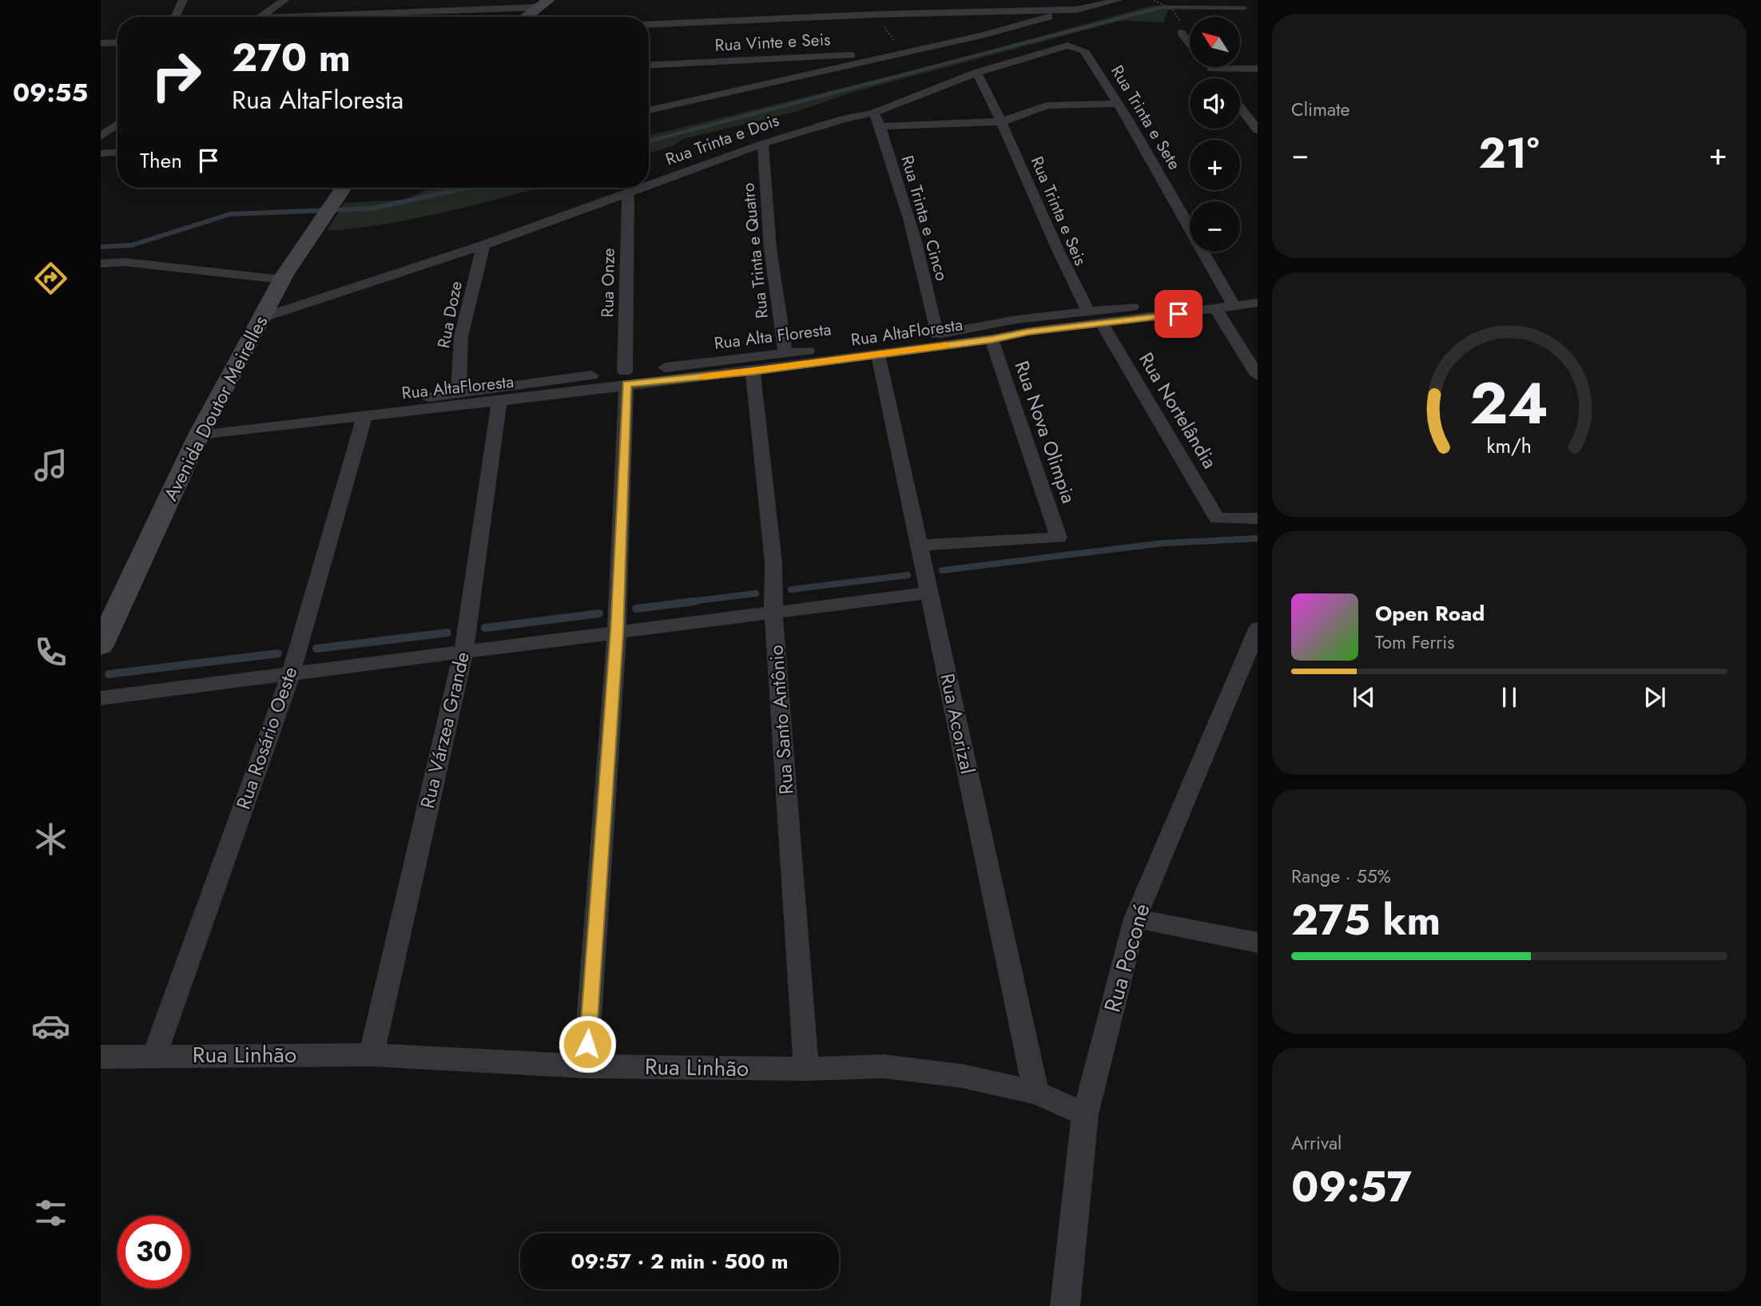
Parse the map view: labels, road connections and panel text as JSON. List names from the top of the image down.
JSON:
{
  "streets": {
    "street": [
      "Rua Vinte e Seis",
      "Rua Trinta e Sete",
      "Rua Trinta e Dois",
      "Rua Trinta e Seis",
      "Rua Trinta e Cinco",
      "Rua Trinta e Quatro",
      "Rua Onze",
      "Rua Doze",
      "Rua AltaFloresta",
      "Rua Alta Floresta",
      "Avenida Doutor Meirelles",
      "Rua Nortelândia",
      "Rua Nova Olimpia",
      "Rua Santo Antônio",
      "Rua Acorizal",
      "Rua Várzea Grande",
      "Rua Rosário Oeste",
      "Rua Poconé",
      "Rua Linhão"
    ]
  },
  "crossings": [
    ["Rua Trinta e Sete", "Rua Trinta e Dois"],
    ["Rua Trinta e Sete", "Rua AltaFloresta"],
    ["Rua Trinta e Sete", "Rua Alta Floresta"],
    ["Rua Trinta e Dois", "Rua Trinta e Cinco"],
    ["Rua Trinta e Dois", "Rua Trinta e Quatro"],
    ["Rua Trinta e Dois", "Rua Onze"],
    ["Rua Trinta e Dois", "Rua Doze"],
    ["Rua Trinta e Dois", "Avenida Doutor Meirelles"],
    ["Rua Trinta e Seis", "Rua Alta Floresta"],
    ["Rua Trinta e Cinco", "Rua Alta Floresta"],
    ["Rua Trinta e Quatro", "Rua Alta Floresta"],
    ["Rua Onze", "Rua AltaFloresta"],
    ["Rua Onze", "Rua Alta Floresta"],
    ["Rua Onze", "Rua Linhão"],
    ["Rua Doze", "Rua Alta Floresta"],
    ["Rua AltaFloresta", "Rua Alta Floresta"],
    ["Rua AltaFloresta", "Rua Nortelândia"],
    ["Rua AltaFloresta", "Rua Nova Olimpia"],
    ["Rua AltaFloresta", "Rua Santo Antônio"],
    ["Rua AltaFloresta", "Rua Acorizal"],
    ["Rua AltaFloresta", "Rua Várzea Grande"],
    ["Rua AltaFloresta", "Rua Rosário Oeste"],
    ["Rua Nova Olimpia", "Rua Acorizal"],
    ["Rua Santo Antônio", "Rua Linhão"],
    ["Rua Acorizal", "Rua Linhão"],
    ["Rua Várzea Grande", "Rua Linhão"],
    ["Rua Rosário Oeste", "Rua Linhão"],
    ["Rua Poconé", "Rua Linhão"]
  ],
  "north": "top left",
  "page": {
    "tabs": "09:55",
    "tile": [
      "Climate",
      ["Range · 55%", "275 km"],
      ["Arrival", "09:57"]
    ],
    "map_buttons": ["+", "−"],
    "turn": ["270 m", "Rua AltaFloresta"],
    "heat": ["−", "21°", "+"],
    "then": "Then",
    "song": ["Open Road", "Tom Ferris"],
    "limit": "30",
    "trip": "09:57 · 2 min · 500 m",
    "gauge": ["24", "km/h"]
  }
}
